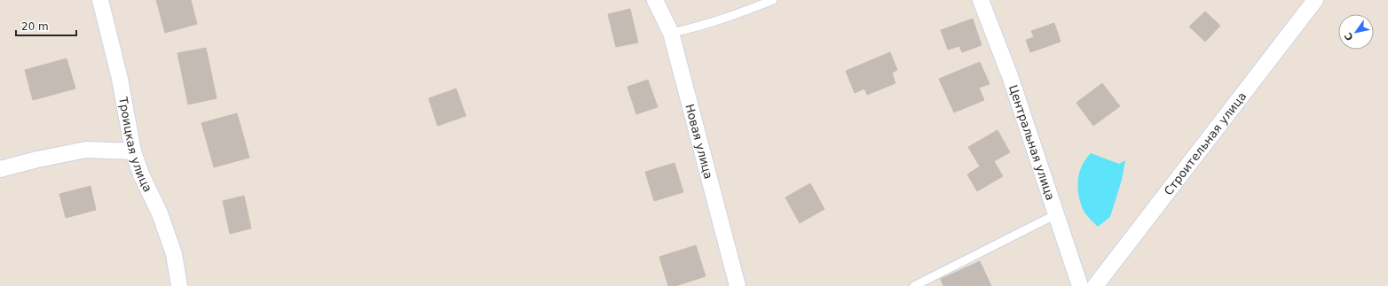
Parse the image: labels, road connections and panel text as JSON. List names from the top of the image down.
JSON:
{
  "streets": {
    "street": [
      "Новая улица",
      "Центральная улица",
      "Строительная улица",
      "Троицкая улица"
    ]
  },
  "scale_bar": "20 m",
  "north": "bottom left"
}
